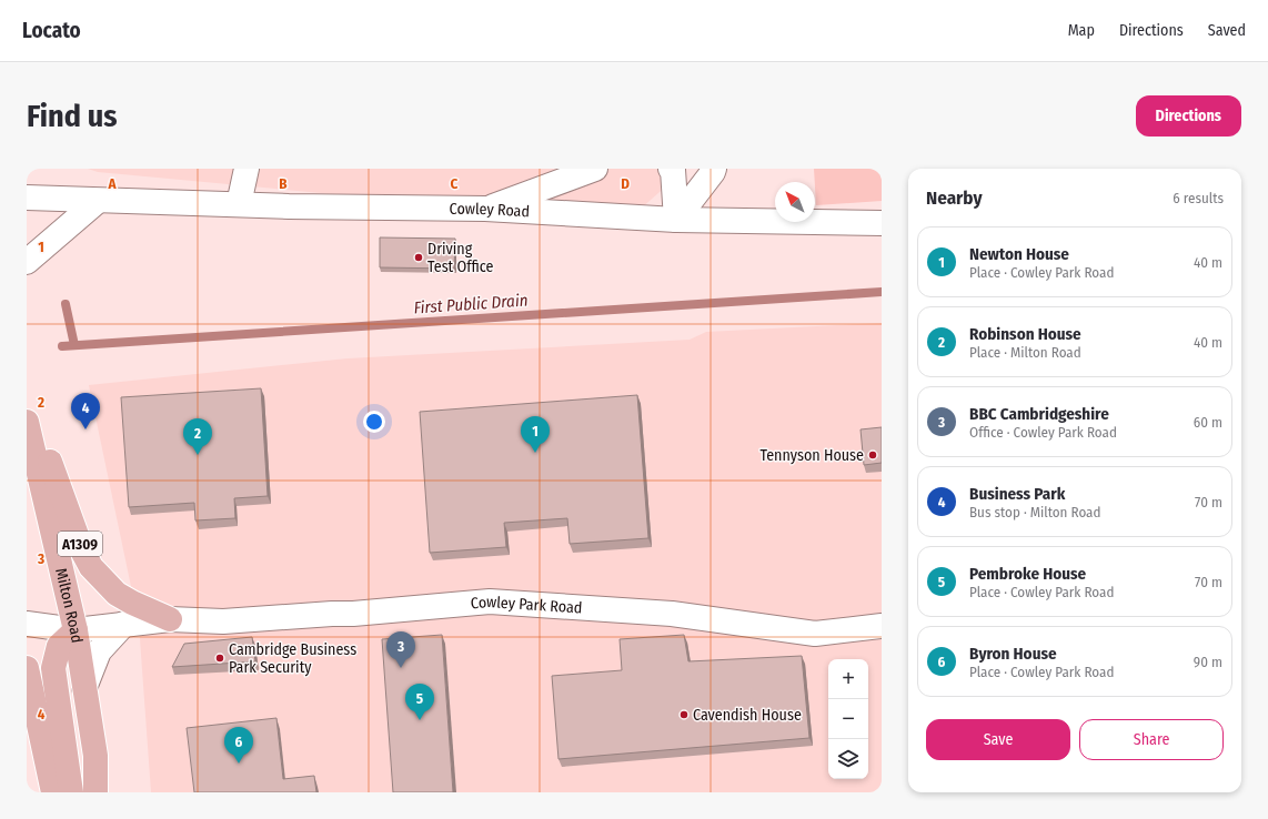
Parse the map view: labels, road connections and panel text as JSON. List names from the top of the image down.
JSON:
{
  "streets": {
    "main road": ["A1309", "Milton Road"],
    "street": ["Cowley Road", "Cowley Park Road"]
  },
  "crossings": [
    ["A1309", "Milton Road"],
    ["A1309", "Cowley Park Road"],
    ["Milton Road", "Cowley Park Road"]
  ],
  "water": ["First Public Drain"],
  "places": [
    "Driving Test Office",
    "Tennyson House",
    "Cambridge Business Park Security",
    "Cavendish House"
  ],
  "north": "top left",
  "page": {
    "header": "Locato",
    "nav": ["Map", "Directions", "Saved"],
    "buttons": [
      "Directions",
      ["Save", "Share"]
    ],
    "title": "Find us",
    "heading": ["Nearby", "6 results"],
    "list": [
      {
        "mark": "1",
        "name": "Newton House",
        "note": "Place · Cowley Park Road",
        "value": "40 m"
      },
      {
        "mark": "2",
        "name": "Robinson House",
        "note": "Place · Milton Road",
        "value": "40 m"
      },
      {
        "mark": "3",
        "name": "BBC Cambridgeshire",
        "note": "Office · Cowley Park Road",
        "value": "60 m"
      },
      {
        "mark": "4",
        "name": "Business Park",
        "note": "Bus stop · Milton Road",
        "value": "70 m"
      },
      {
        "mark": "5",
        "name": "Pembroke House",
        "note": "Place · Cowley Park Road",
        "value": "70 m"
      },
      {
        "mark": "6",
        "name": "Byron House",
        "note": "Place · Cowley Park Road",
        "value": "90 m"
      }
    ],
    "pins": [
      "4",
      "1",
      "2",
      "3",
      "5",
      "6"
    ],
    "map_buttons": ["+", "−"]
  },
  "grid": {
    "columns": [
      "A",
      "B",
      "C",
      "D"
    ],
    "rows": [
      "1",
      "2",
      "3",
      "4"
    ]
  }
}
